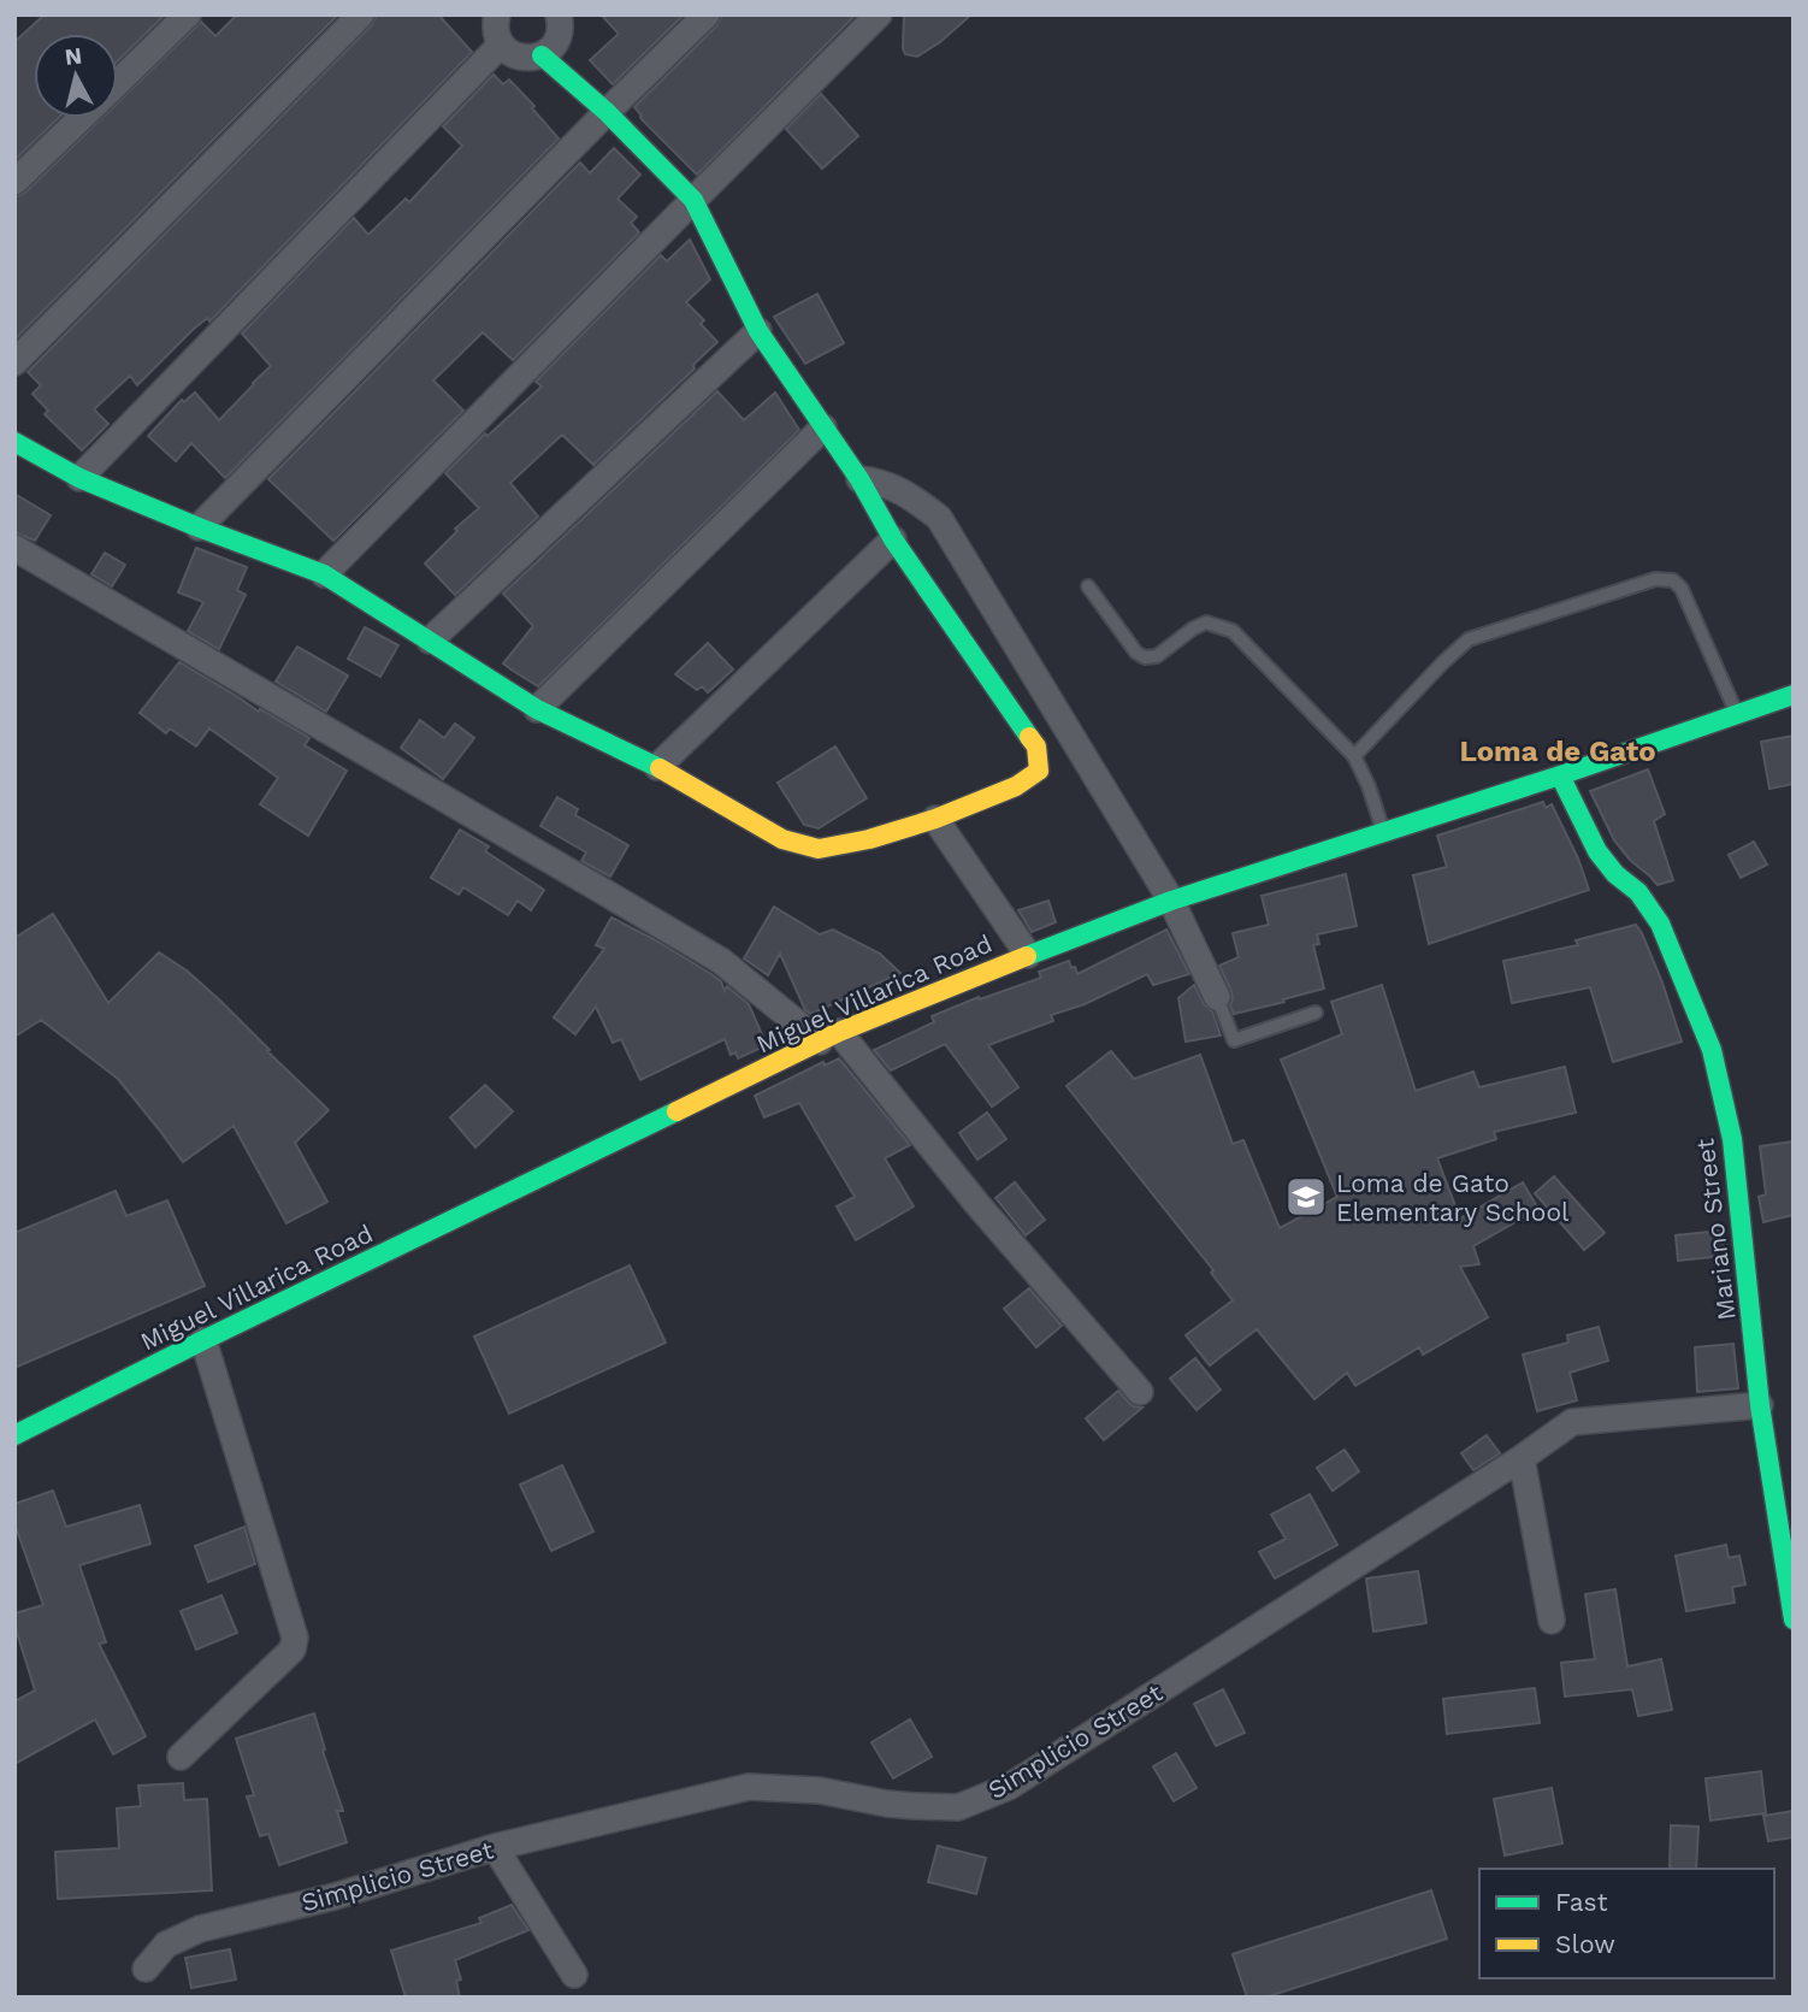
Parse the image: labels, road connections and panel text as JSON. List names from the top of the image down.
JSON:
{
  "streets": {
    "main road": ["Miguel Villarica Road", "Mariano Street"],
    "street": ["Simplicio Street"]
  },
  "crossings": [
    ["Miguel Villarica Road", "Mariano Street"],
    ["Mariano Street", "Simplicio Street"]
  ],
  "districts": ["Loma de Gato"],
  "places": {
    "school or university": ["Loma de Gato Elementary School"]
  },
  "legend": ["Fast", "Slow"],
  "north": "top"
}
